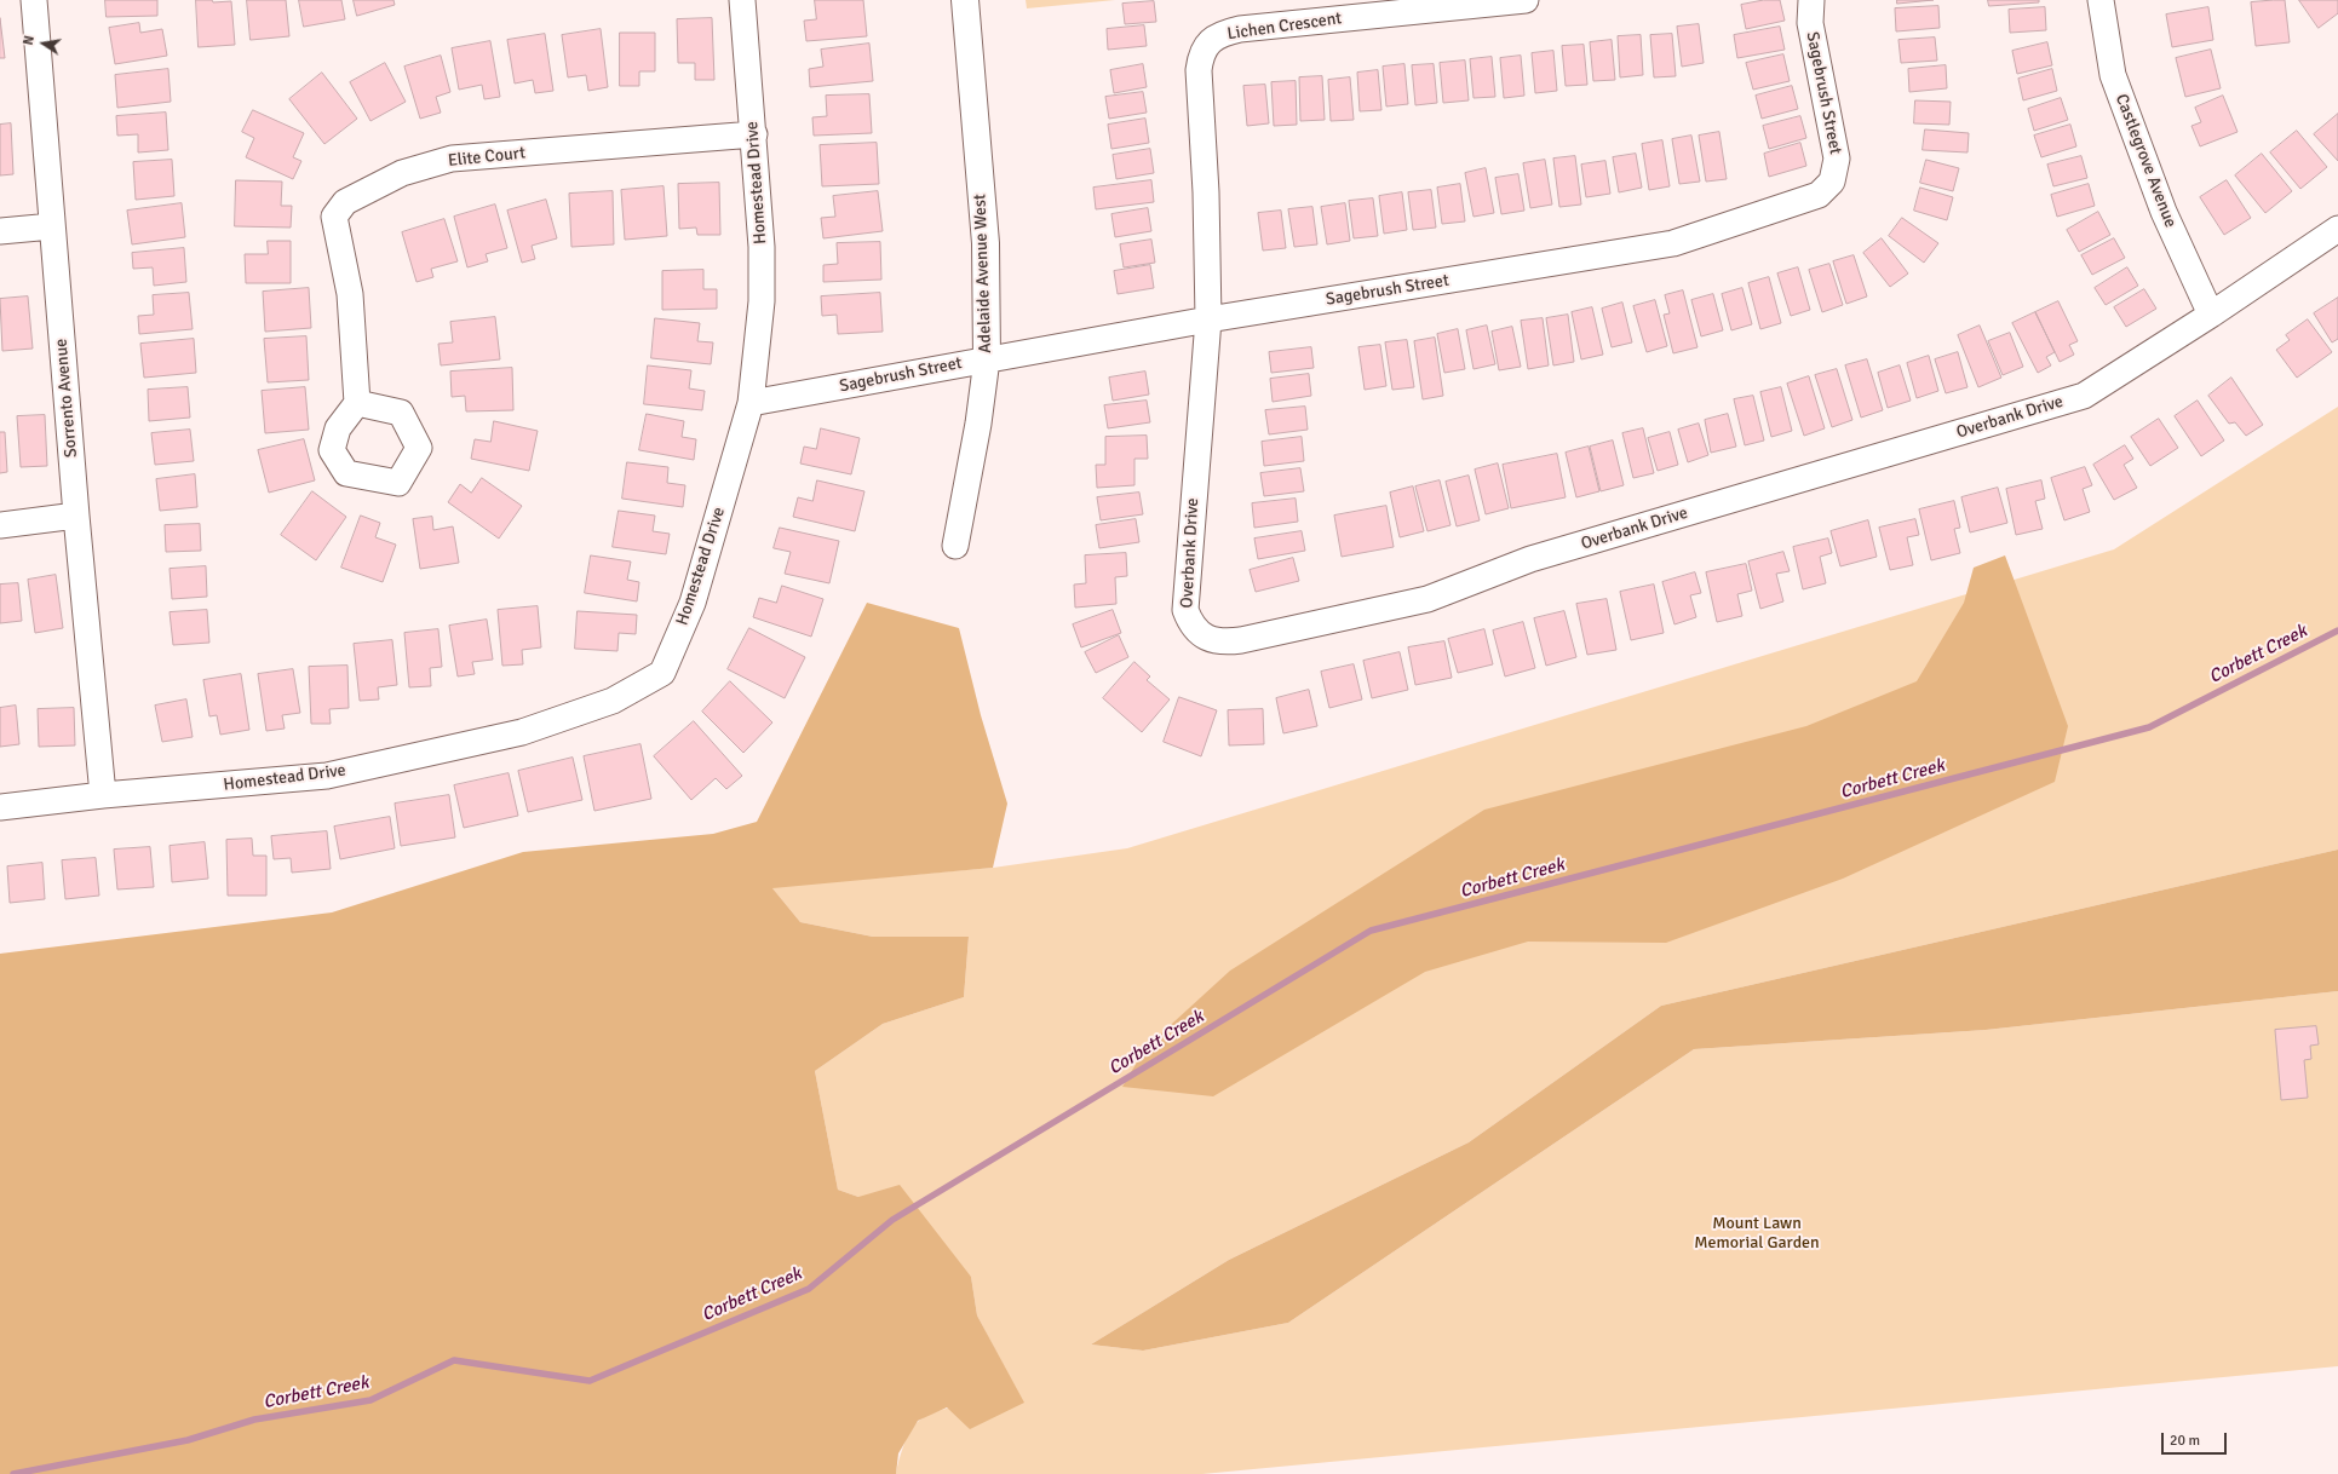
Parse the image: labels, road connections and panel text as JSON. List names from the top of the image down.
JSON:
{
  "streets": {
    "street": [
      "Lichen Crescent",
      "Sagebrush Street",
      "Elite Court",
      "Castlegrove Avenue",
      "Homestead Drive",
      "Adelaide Avenue West",
      "Sorrento Avenue",
      "Overbank Drive"
    ]
  },
  "crossings": [
    ["Lichen Crescent", "Sagebrush Street"],
    ["Lichen Crescent", "Overbank Drive"],
    ["Sagebrush Street", "Homestead Drive"],
    ["Sagebrush Street", "Adelaide Avenue West"],
    ["Sagebrush Street", "Overbank Drive"],
    ["Elite Court", "Homestead Drive"],
    ["Castlegrove Avenue", "Overbank Drive"],
    ["Homestead Drive", "Sorrento Avenue"]
  ],
  "water": ["Corbett Creek"],
  "parks": ["Mount Lawn Memorial Garden"],
  "scale_bar": "20 m",
  "north": "left"
}
